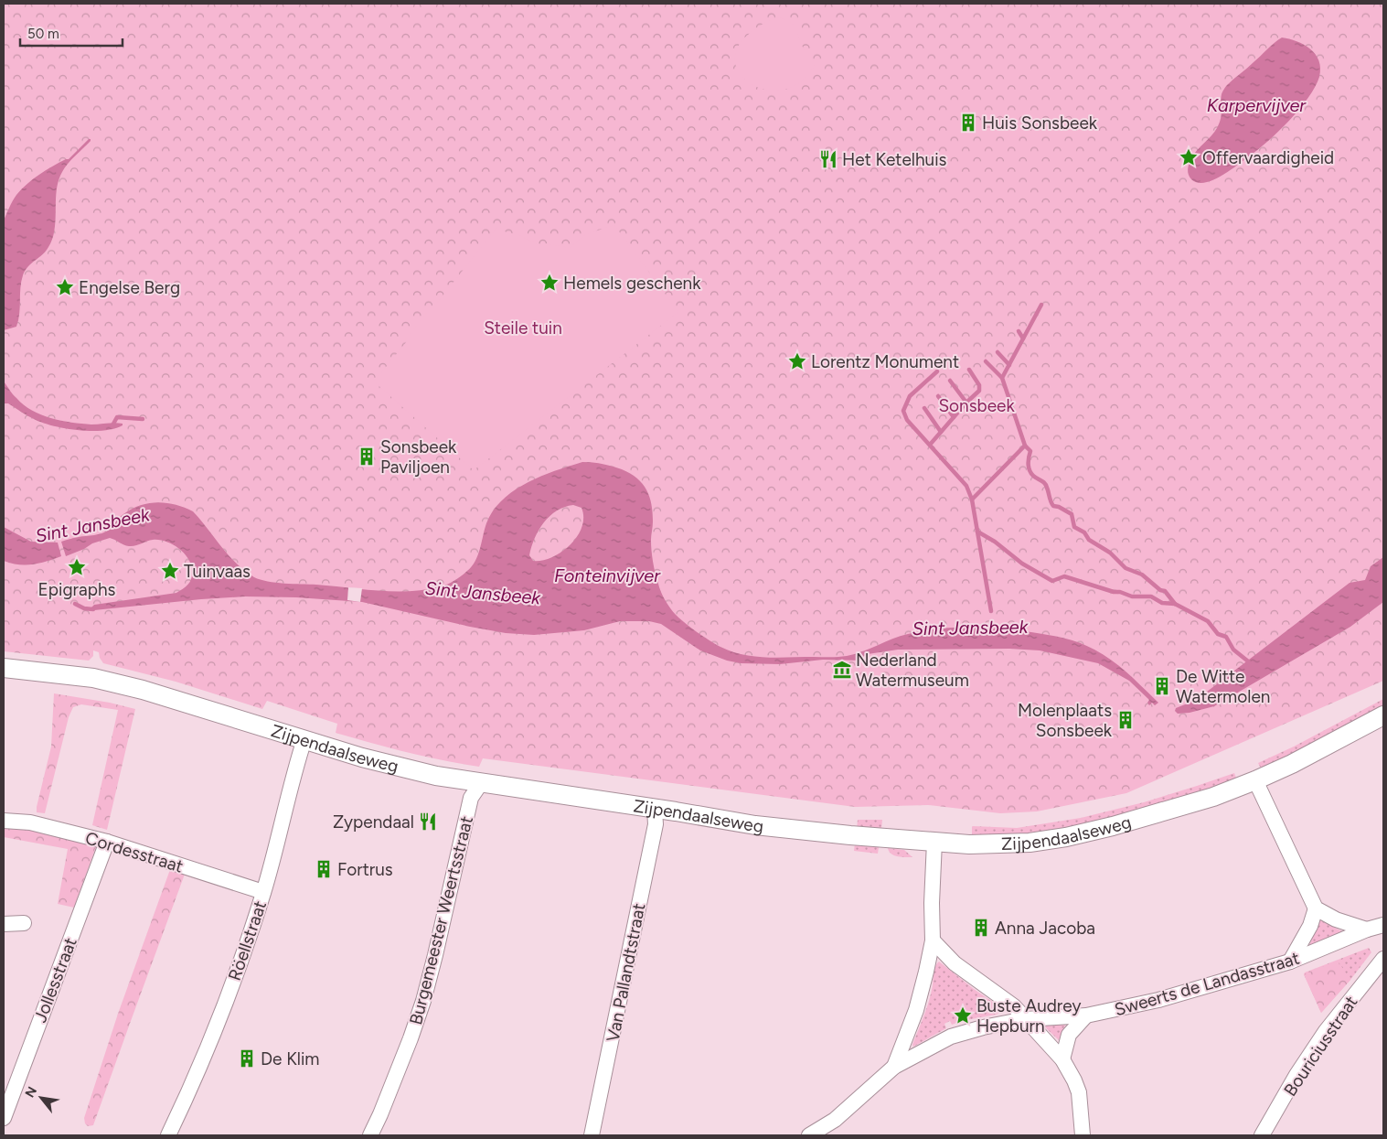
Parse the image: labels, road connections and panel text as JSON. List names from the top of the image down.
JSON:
{
  "streets": {
    "main road": ["Zijpendaalseweg"],
    "street": [
      "Cordesstraat",
      "Burgemeester Weertsstraat",
      "Röellstraat",
      "Van Pallandtstraat",
      "Jollesstraat",
      "Sweerts de Landasstraat",
      "Bouriciusstraat"
    ]
  },
  "crossings": [
    ["Zijpendaalseweg", "Burgemeester Weertsstraat"],
    ["Zijpendaalseweg", "Röellstraat"],
    ["Zijpendaalseweg", "Van Pallandtstraat"],
    ["Cordesstraat", "Röellstraat"],
    ["Cordesstraat", "Jollesstraat"]
  ],
  "water": ["Karpervijver", "Sint Jansbeek", "Fonteinvijver"],
  "parks": ["Steile tuin", "Sonsbeek"],
  "places": {
    "building": [
      "Huis Sonsbeek",
      "Sonsbeek Paviljoen",
      "De Witte Watermolen",
      "Molenplaats Sonsbeek",
      "Fortrus",
      "Anna Jacoba",
      "De Klim"
    ],
    "place": [
      "Offervaardigheid",
      "Hemels geschenk",
      "Engelse Berg",
      "Lorentz Monument",
      "Epigraphs",
      "Tuinvaas",
      "Buste Audrey Hepburn"
    ],
    "restaurant": ["Het Ketelhuis", "Zypendaal"],
    "museum": ["Nederland Watermuseum"]
  },
  "scale_bar": "50 m",
  "north": "top left"
}
